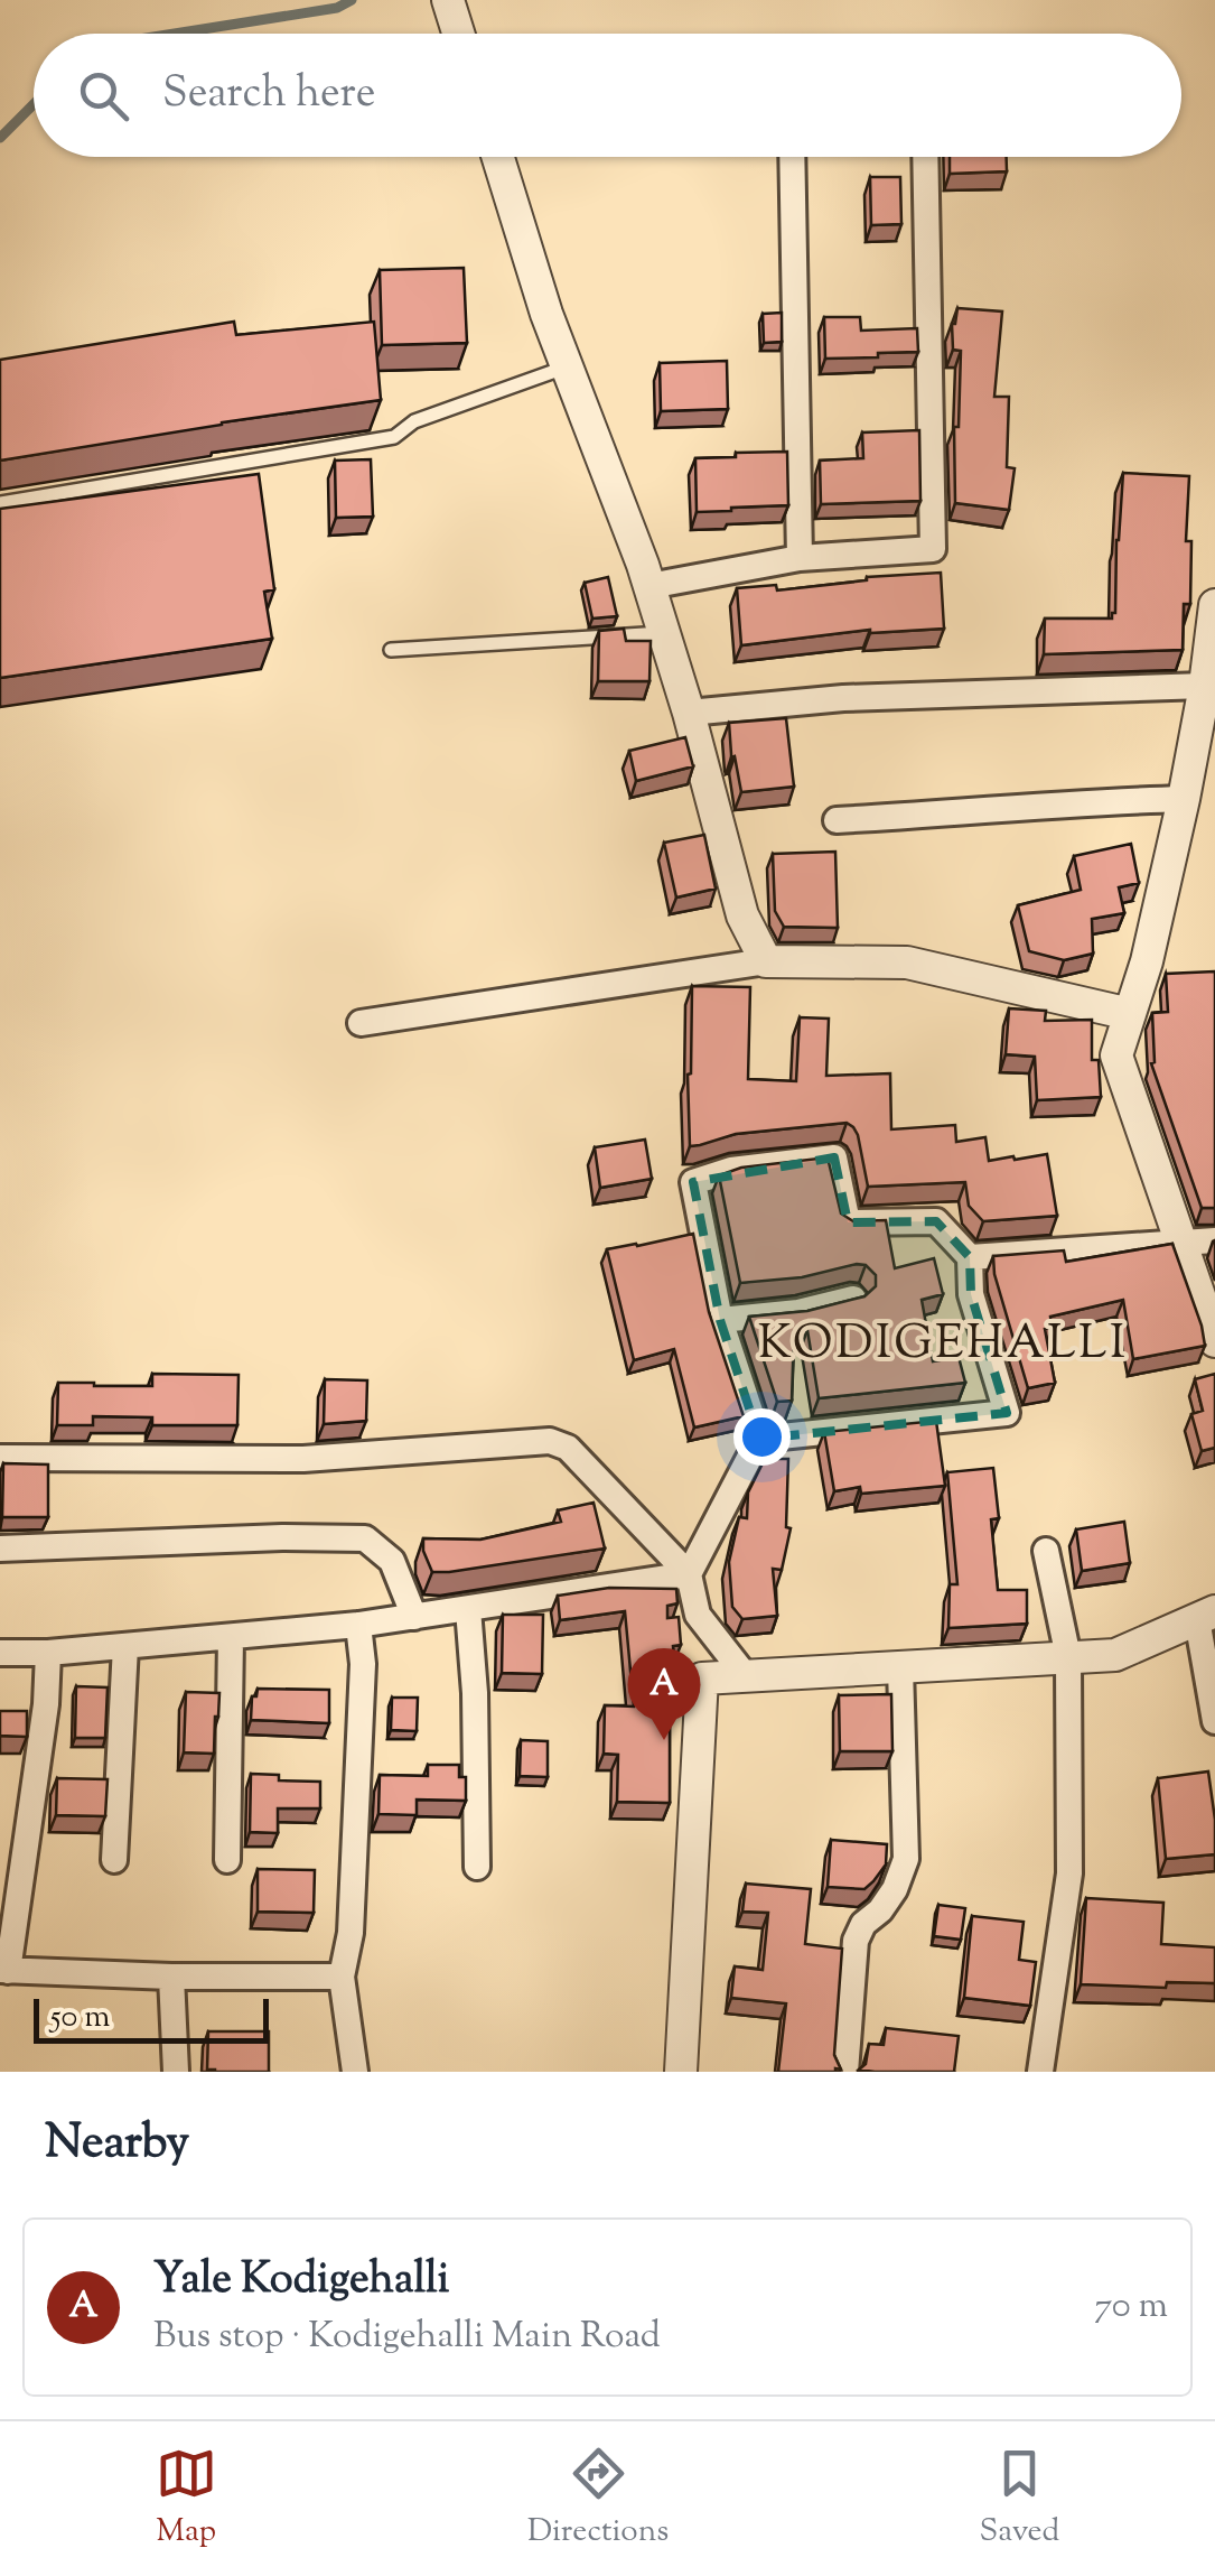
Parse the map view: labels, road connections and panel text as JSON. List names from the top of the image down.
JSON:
{
  "districts": ["KODIGEHALLI"],
  "scale_bar": "50 m",
  "page": {
    "search": "Search here",
    "pins": "A",
    "scale": "50 m",
    "heading": "Nearby",
    "list": [
      {
        "mark": "A",
        "name": "Yale Kodigehalli",
        "note": "Bus stop · Kodigehalli Main Road",
        "value": "70 m"
      }
    ],
    "nav": ["Map", "Directions", "Saved"]
  }
}
